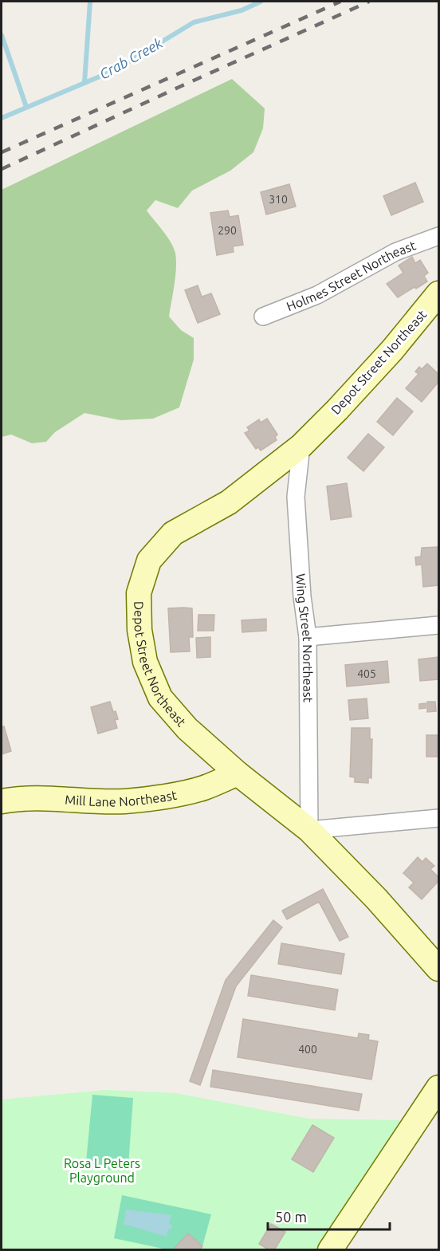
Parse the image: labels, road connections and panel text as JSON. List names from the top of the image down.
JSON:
{
  "streets": {
    "street": [
      "Holmes Street Northeast",
      "Depot Street Northeast",
      "Wing Street Northeast",
      "Mill Lane Northeast"
    ]
  },
  "crossings": [
    ["Depot Street Northeast", "Wing Street Northeast"],
    ["Depot Street Northeast", "Mill Lane Northeast"]
  ],
  "water": ["Crab Creek"],
  "parks": ["Rosa L Peters Playground"],
  "house_numbers": [
    "310",
    "290",
    "405",
    "400"
  ],
  "scale_bar": "50 m"
}
